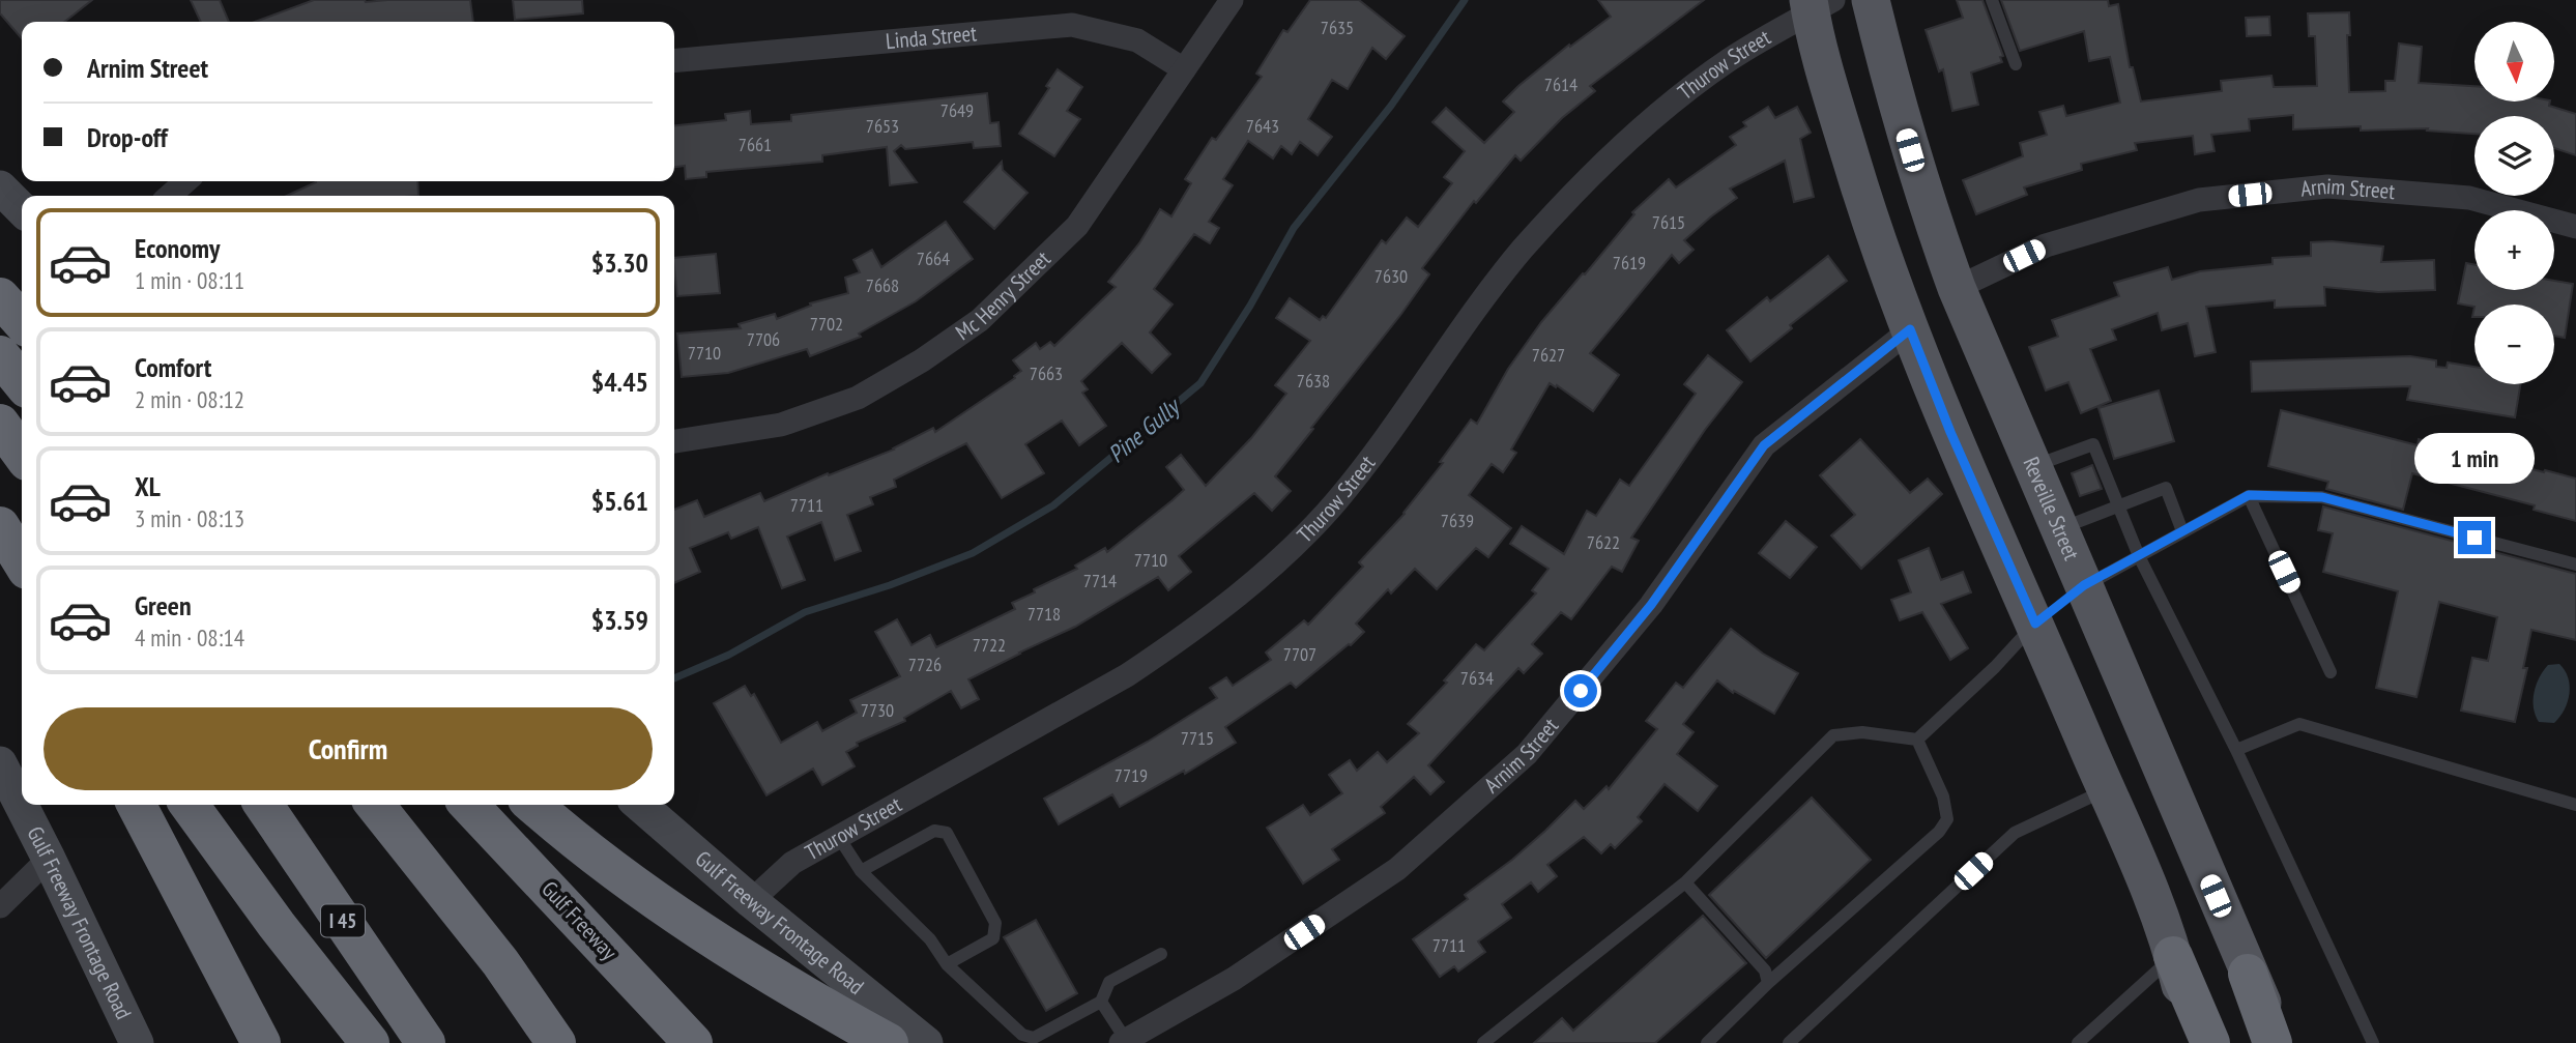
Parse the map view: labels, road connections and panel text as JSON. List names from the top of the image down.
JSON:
{
  "streets": {
    "highway": ["I 45", "Gulf Freeway"],
    "main road": ["Reveille Street", "Gulf Freeway Frontage Road"],
    "street": [
      "Linda Street",
      "Thurow Street",
      "Arnim Street",
      "Mc Henry Street"
    ]
  },
  "crossings": [
    ["Linda Street", "Mc Henry Street"],
    ["Thurow Street", "Gulf Freeway Frontage Road"],
    ["Arnim Street", "Reveille Street"]
  ],
  "water": ["Pine Gully"],
  "house_numbers": [
    "7635",
    "7614",
    "7649",
    "7653",
    "7643",
    "7661",
    "7615",
    "7664",
    "7619",
    "7630",
    "7668",
    "7702",
    "7706",
    "7710",
    "7627",
    "7663",
    "7638",
    "7711",
    "7639",
    "7622",
    "7710",
    "7714",
    "7718",
    "7722",
    "7707",
    "7726",
    "7634",
    "7730",
    "7715",
    "7719",
    "7711"
  ],
  "north": "bottom",
  "page": {
    "map_buttons": ["+", "−"],
    "banner": ["Arnim Street", "Drop-off"],
    "list": [
      {
        "name": "Economy",
        "note": "1 min · 08:11",
        "value": "$3.30"
      },
      {
        "name": "Comfort",
        "note": "2 min · 08:12",
        "value": "$4.45"
      },
      {
        "name": "XL",
        "note": "3 min · 08:13",
        "value": "$5.61"
      },
      {
        "name": "Green",
        "note": "4 min · 08:14",
        "value": "$3.59"
      }
    ],
    "bubble": "1 min",
    "buttons": "Confirm"
  }
}
